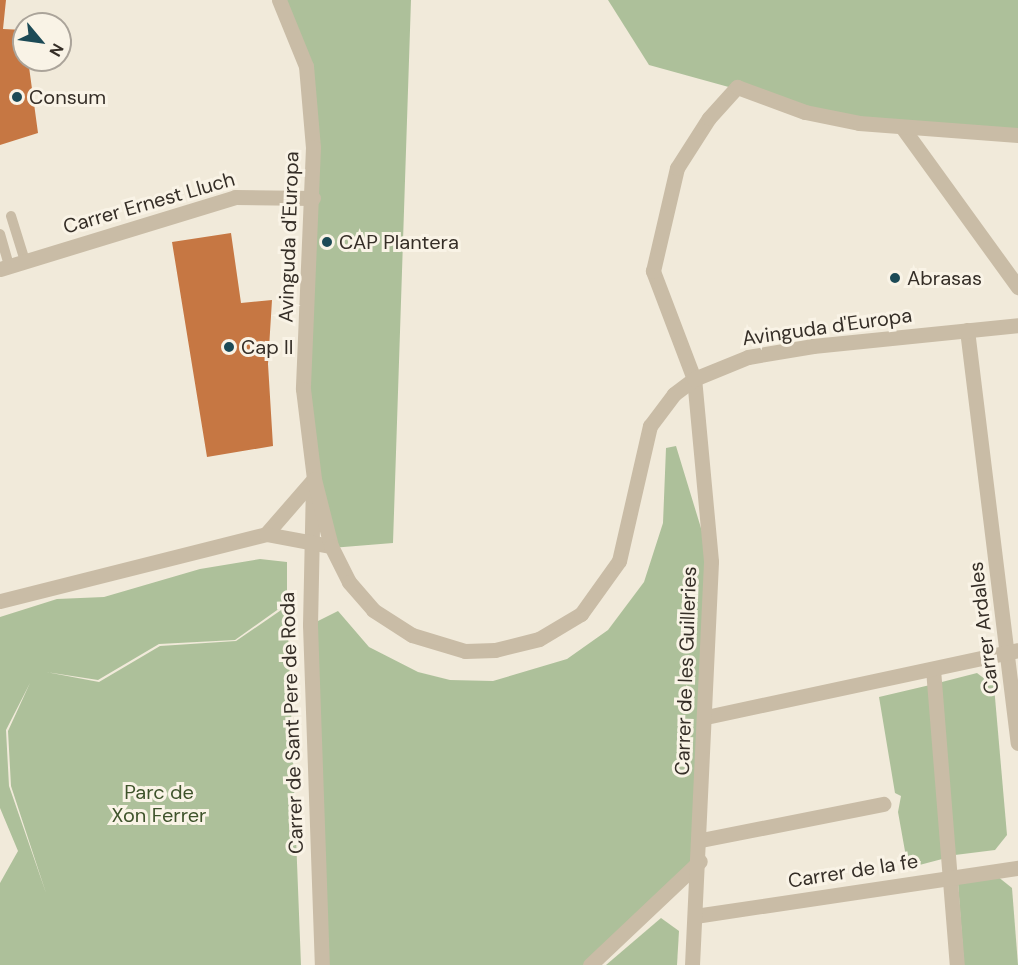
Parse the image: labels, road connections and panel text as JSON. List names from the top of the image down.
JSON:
{
  "streets": {
    "street": [
      "Carrer Ernest Lluch",
      "Avinguda d'Europa",
      "Carrer Ardales",
      "Carrer de les Guilleries",
      "Carrer de Sant Pere de Roda",
      "Carrer de la fe"
    ]
  },
  "crossings": [
    ["Carrer Ernest Lluch", "Avinguda d'Europa"],
    ["Avinguda d'Europa", "Carrer Ardales"],
    ["Avinguda d'Europa", "Carrer de les Guilleries"],
    ["Avinguda d'Europa", "Carrer de Sant Pere de Roda"],
    ["Carrer de les Guilleries", "Carrer de la fe"]
  ],
  "parks": ["Parc de Xon Ferrer"],
  "places": [
    "Consum",
    "CAP Plantera",
    "Abrasas",
    "Cap II"
  ],
  "north": "bottom right"
}
